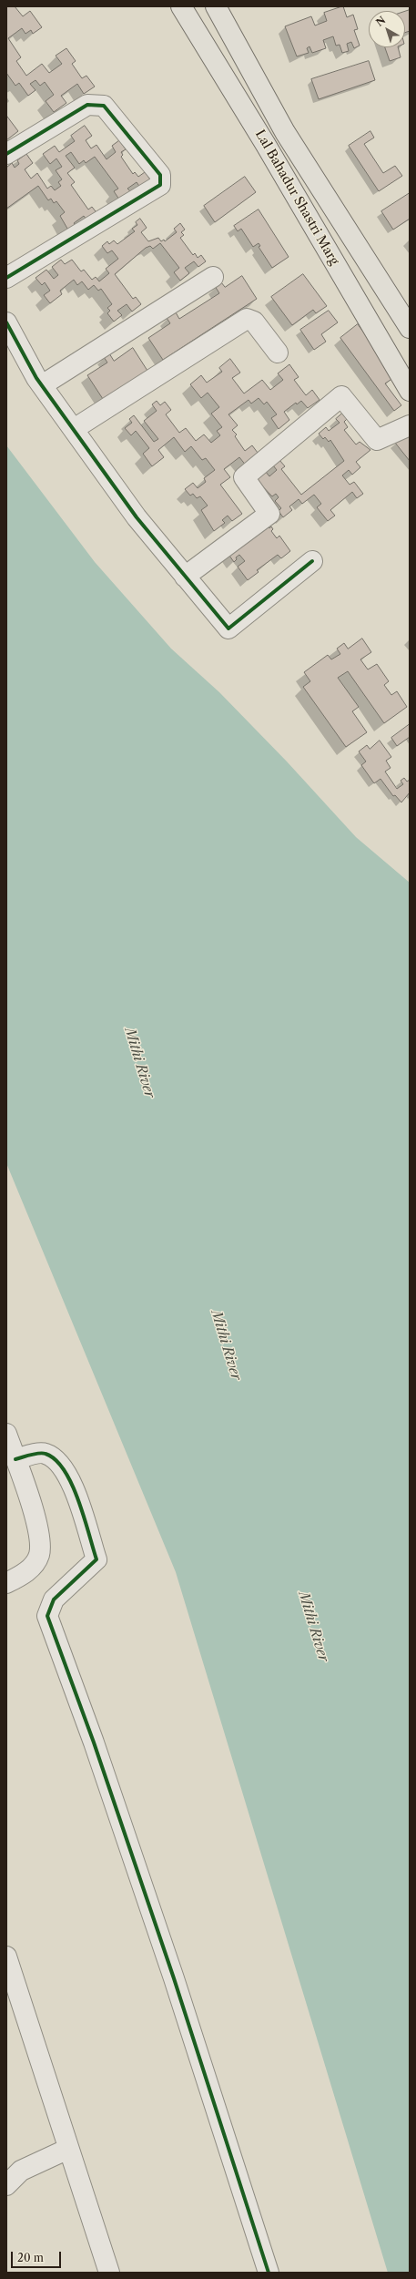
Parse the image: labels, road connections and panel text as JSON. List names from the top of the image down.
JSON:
{
  "streets": {
    "main road": ["Lal Bahadur Shastri Marg"]
  },
  "water": ["Mithi River"],
  "scale_bar": "20 m",
  "north": "top left"
}
